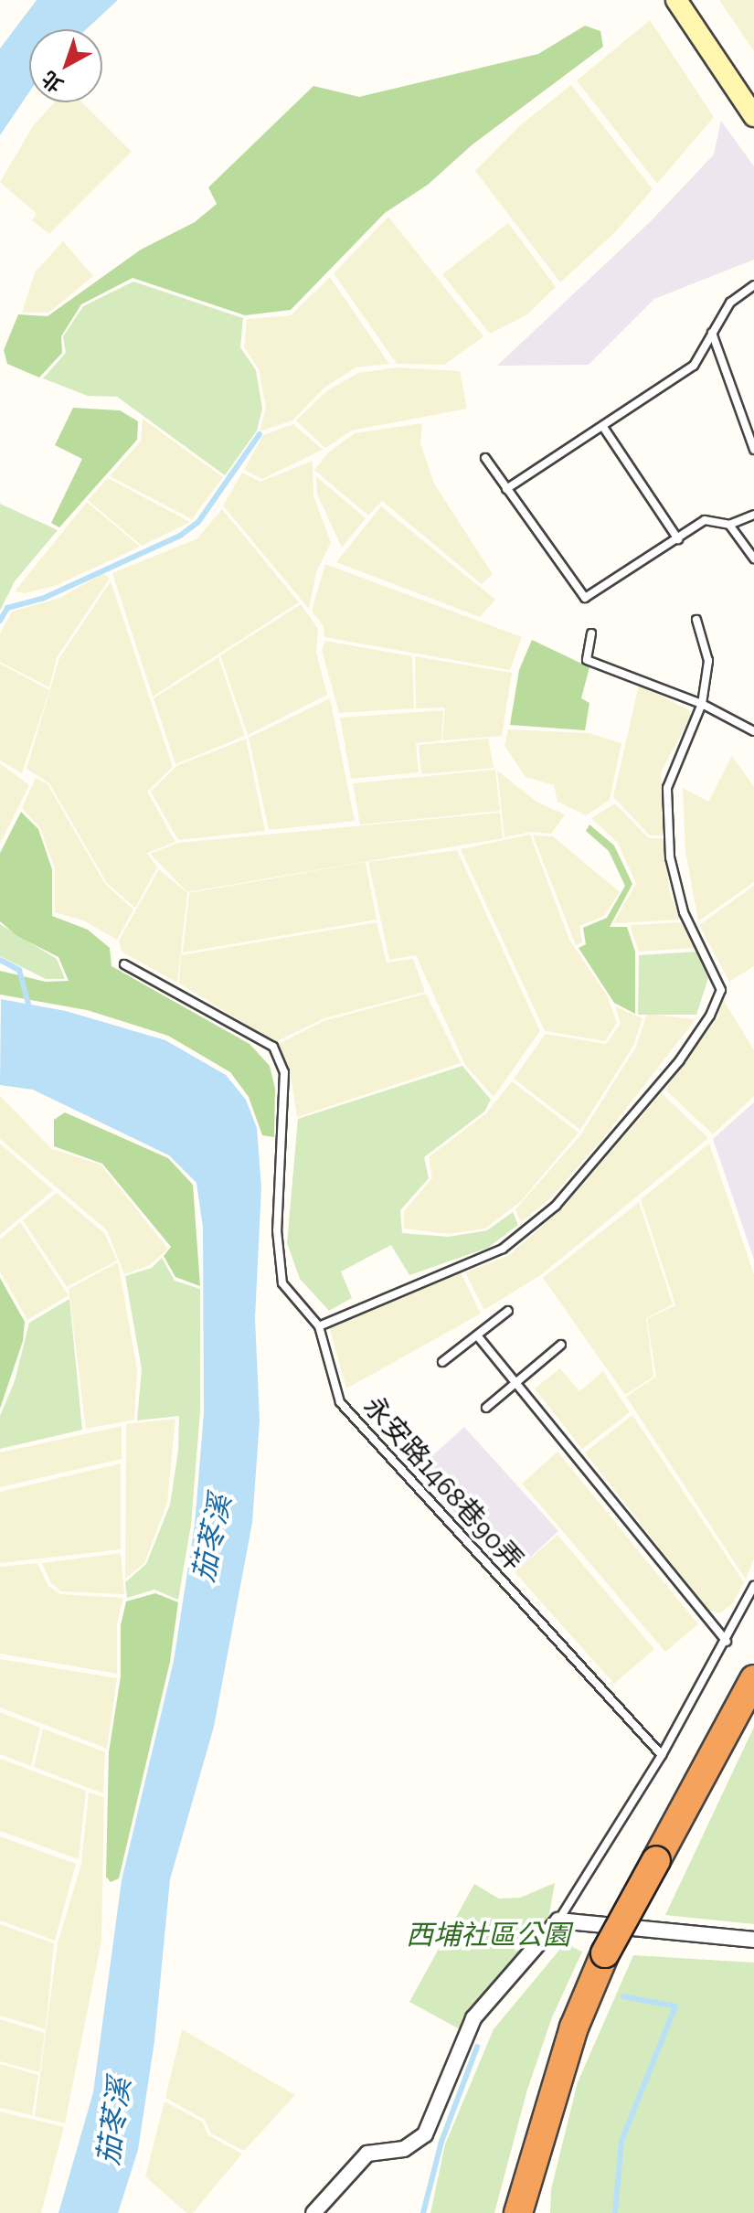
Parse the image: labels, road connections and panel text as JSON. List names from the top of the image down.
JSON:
{
  "streets": {
    "lane": ["永安路1468巷90弄"]
  },
  "water": ["茄苳溪"],
  "parks": ["西埔社區公園"],
  "north": "bottom left"
}
